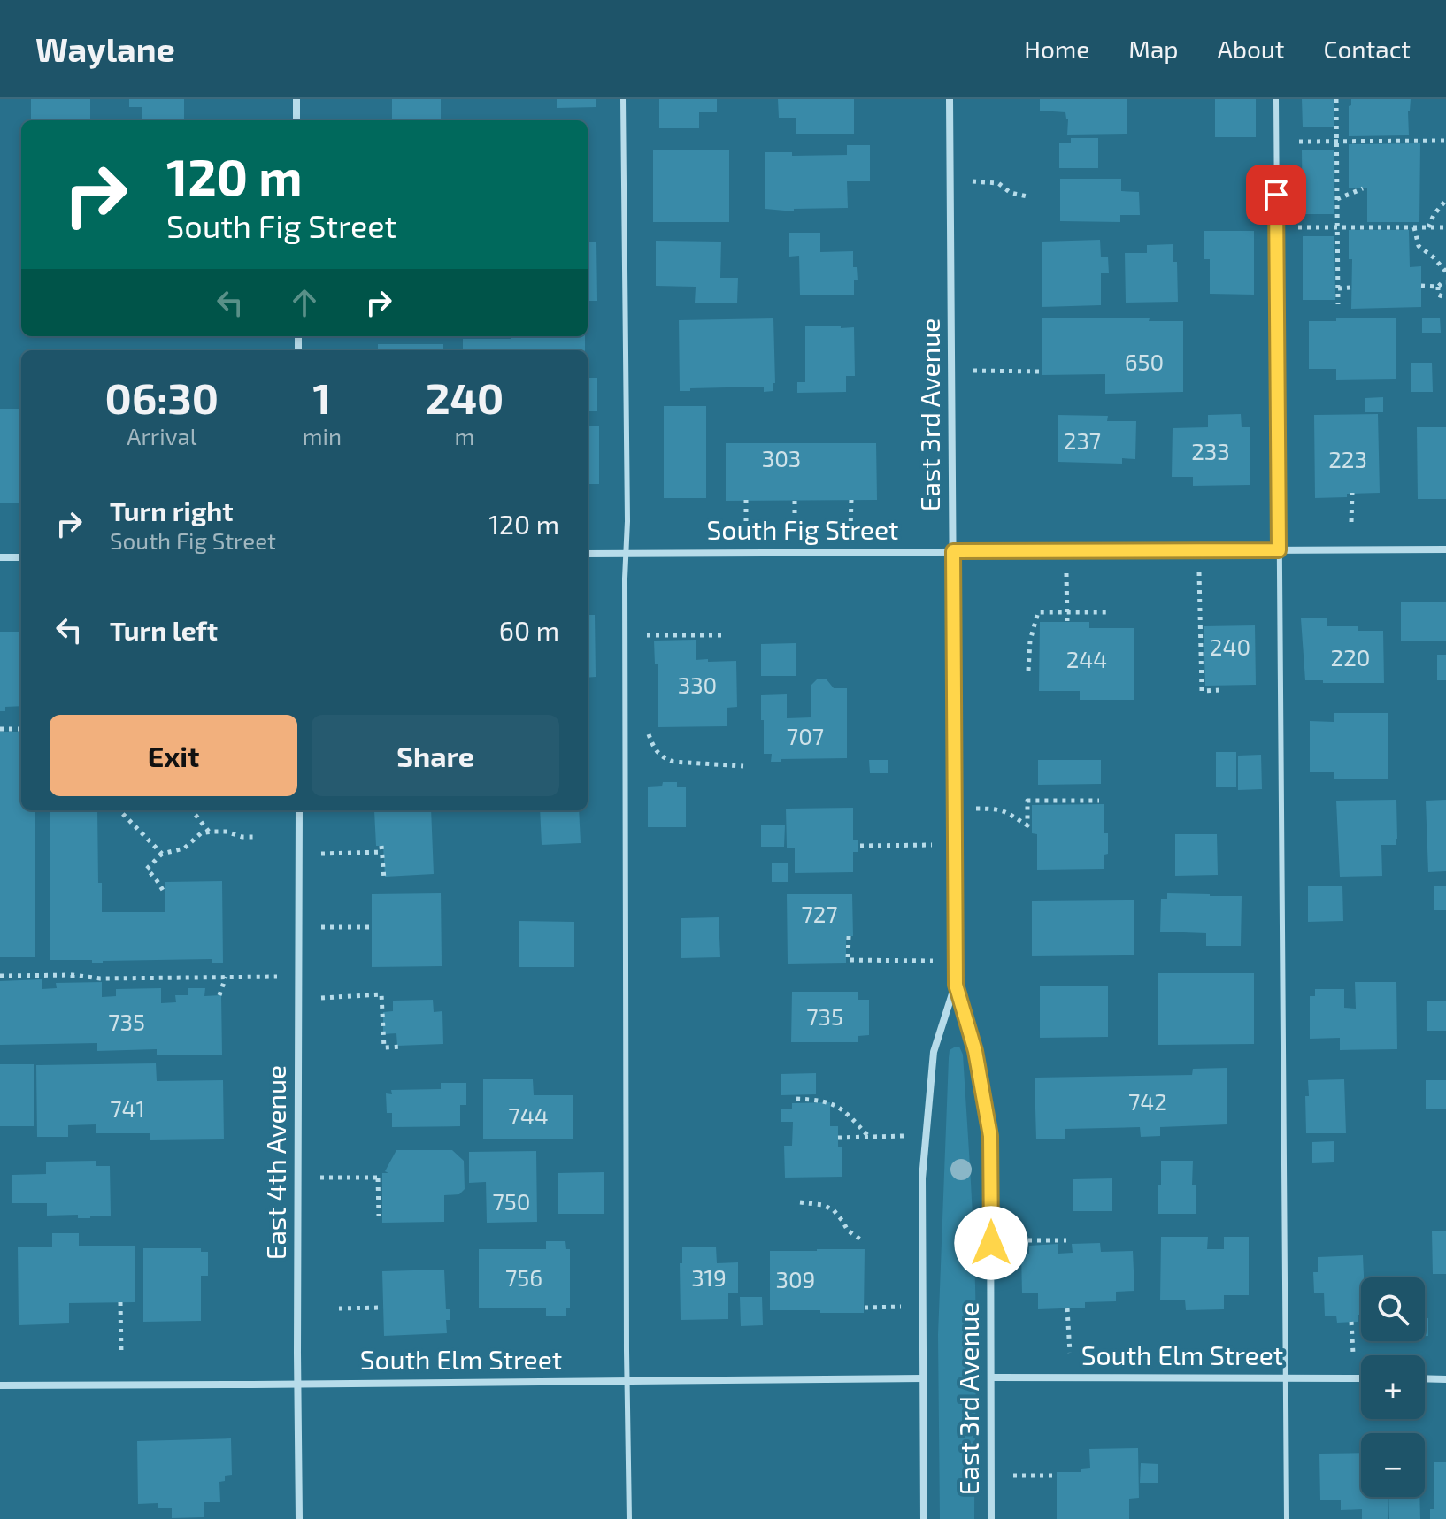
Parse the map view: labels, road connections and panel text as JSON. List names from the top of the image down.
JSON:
{
  "streets": {
    "street": [
      "East 3rd Avenue",
      "South Fig Street",
      "East 4th Avenue",
      "South Elm Street"
    ]
  },
  "crossings": [
    ["East 3rd Avenue", "South Fig Street"],
    ["East 3rd Avenue", "South Elm Street"],
    ["East 4th Avenue", "South Elm Street"]
  ],
  "house_numbers": [
    "650",
    "237",
    "233",
    "303",
    "223",
    "240",
    "220",
    "244",
    "330",
    "707",
    "727",
    "735",
    "735",
    "742",
    "741",
    "744",
    "750",
    "756",
    "319",
    "309"
  ],
  "page": {
    "header": "Waylane",
    "nav": [
      "Home",
      "Map",
      "About",
      "Contact"
    ],
    "turn": ["120 m", "South Fig Street"],
    "eta": [
      "06:30",
      "Arrival",
      "1",
      "min",
      "240",
      "m"
    ],
    "list": [
      {
        "name": "Turn right",
        "note": "South Fig Street",
        "value": "120 m"
      },
      {
        "name": "Turn left",
        "value": "60 m"
      }
    ],
    "buttons": ["Exit", "Share"],
    "map_buttons": ["+", "−"]
  }
}
